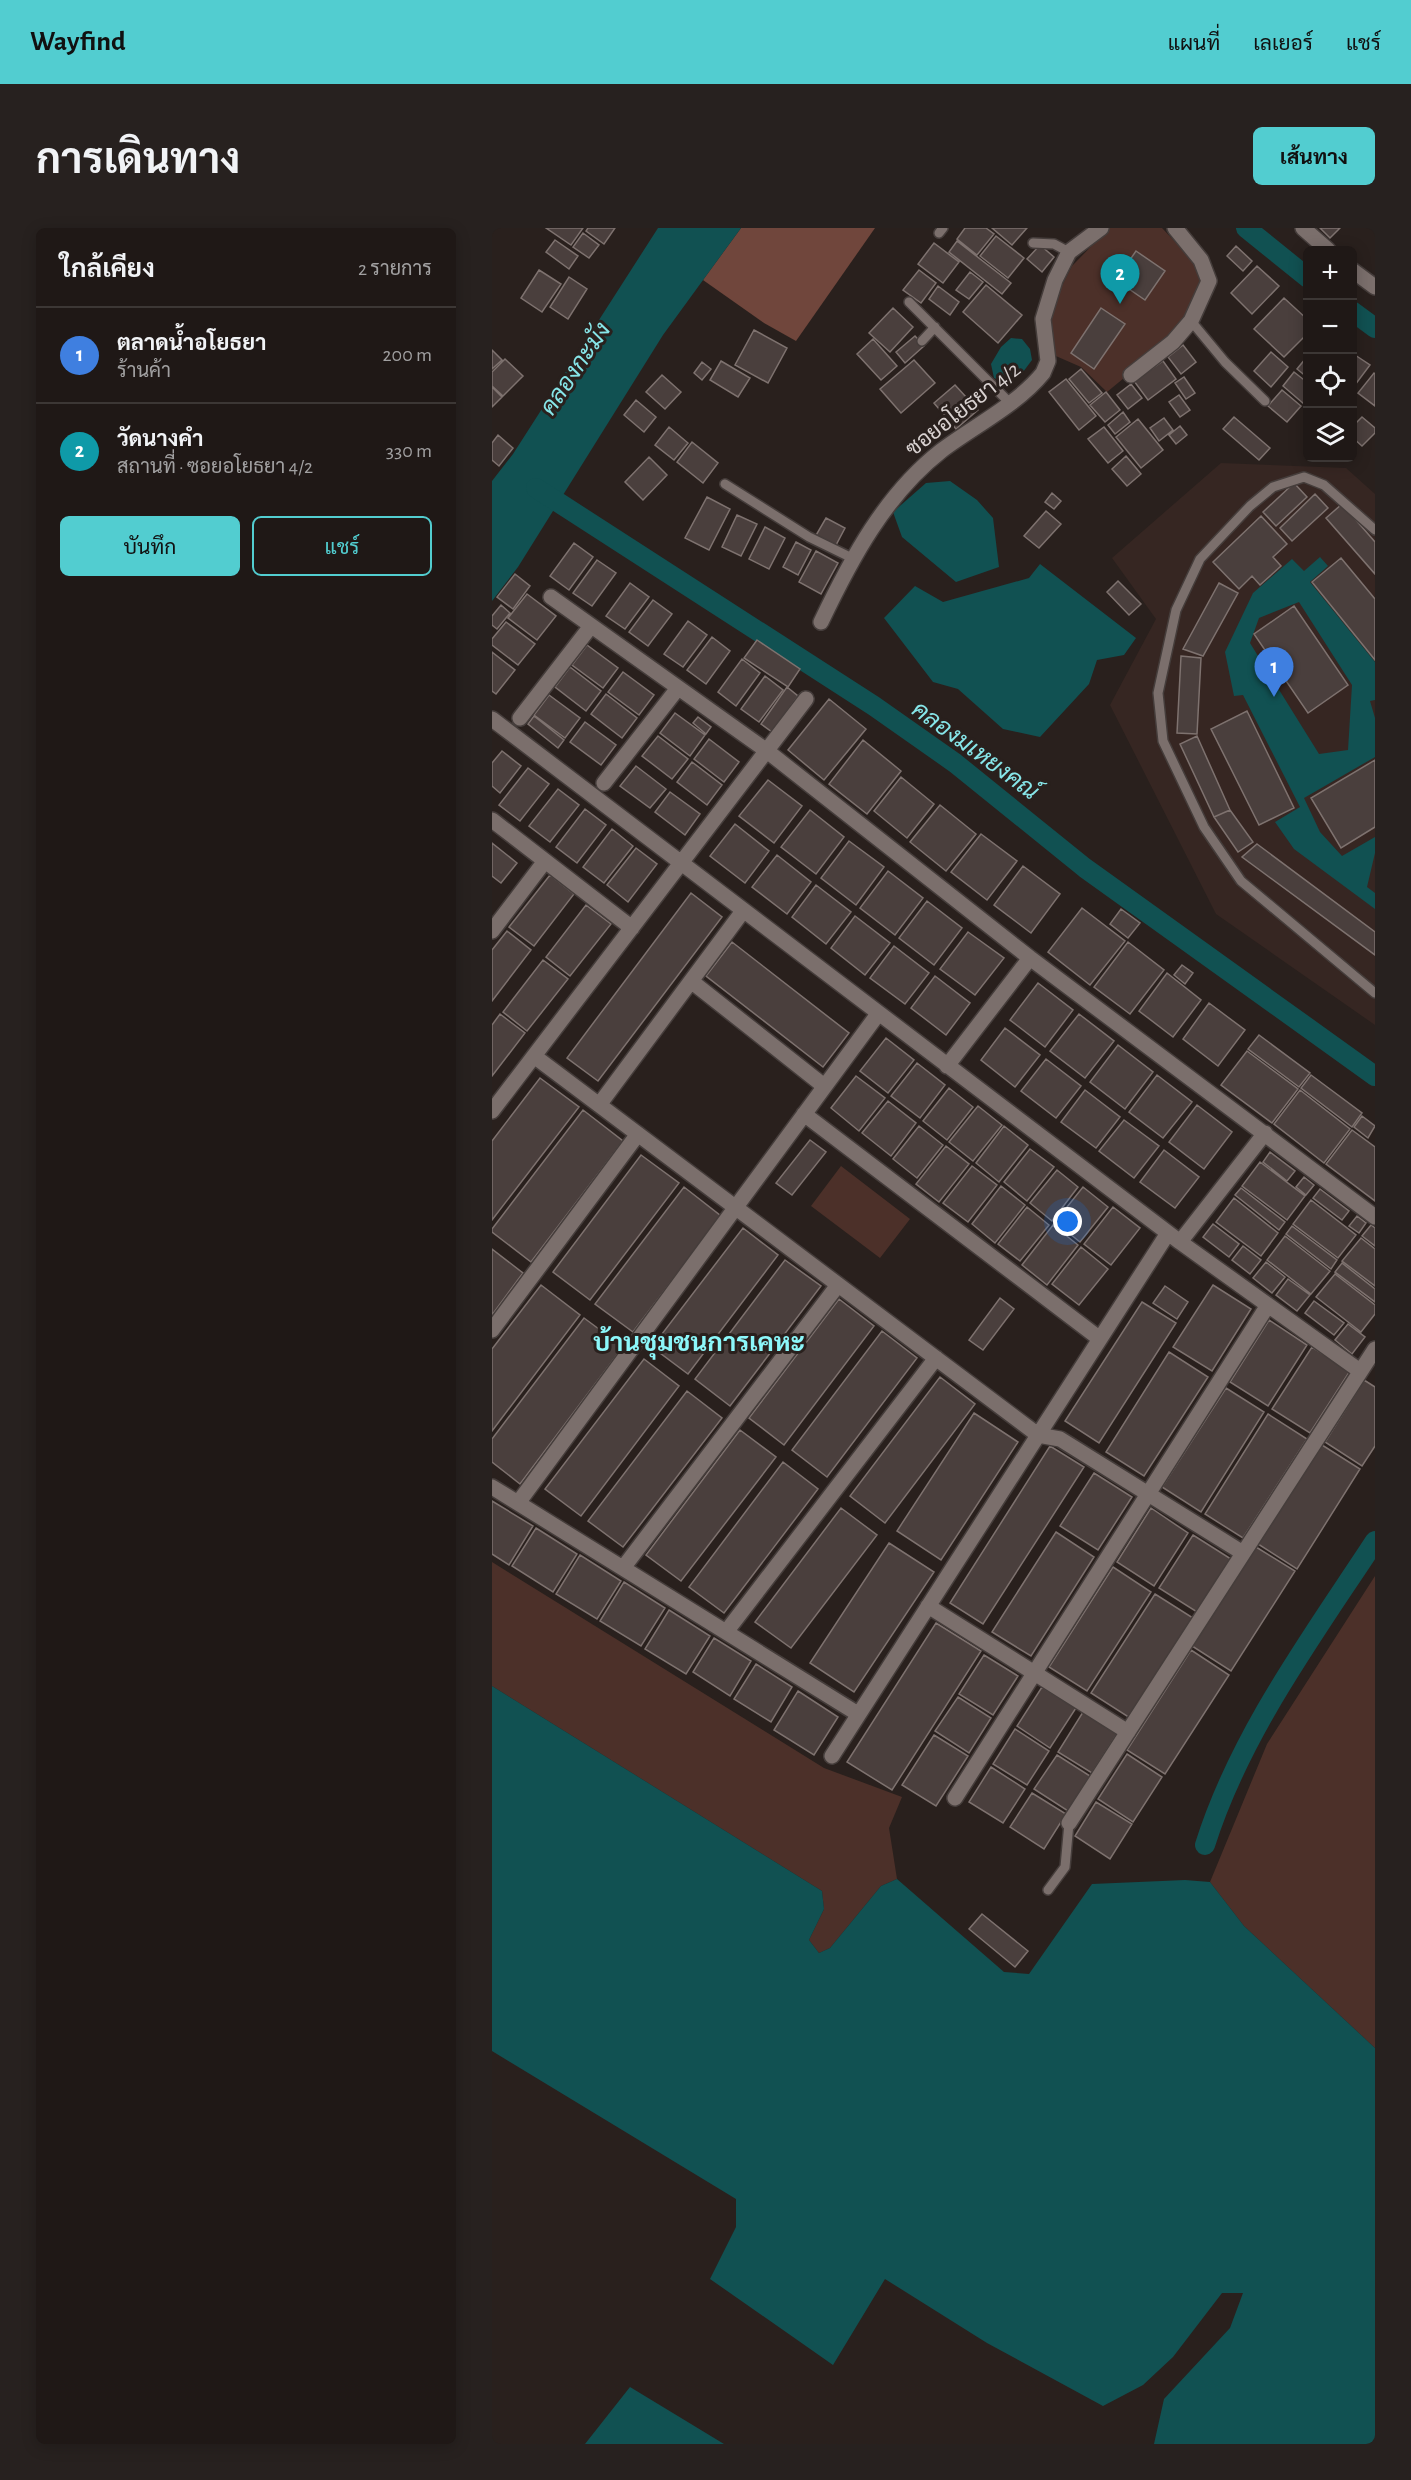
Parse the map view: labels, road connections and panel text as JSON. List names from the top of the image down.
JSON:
{
  "streets": {
    "street": ["ซอยอโยธยา 4/2"]
  },
  "districts": ["บ้านชุมชนการเคหะ"],
  "water": ["คลองกะมัง", "คลองมเหยงคณ์"],
  "page": {
    "header": "Wayfind",
    "nav": ["แผนที่", "เลเยอร์", "แชร์"],
    "buttons": [
      "เส้นทาง",
      ["บันทึก", "แชร์"]
    ],
    "title": "การเดินทาง",
    "heading": ["ใกล้เคียง", "2 รายการ"],
    "map_buttons": ["+", "−"],
    "pins": ["2", "1"],
    "list": [
      {
        "mark": "1",
        "name": "ตลาดน้ำอโยธยา",
        "note": "ร้านค้า",
        "value": "200 m"
      },
      {
        "mark": "2",
        "name": "วัดนางคำ",
        "note": "สถานที่ · ซอยอโยธยา 4/2",
        "value": "330 m"
      }
    ]
  }
}
